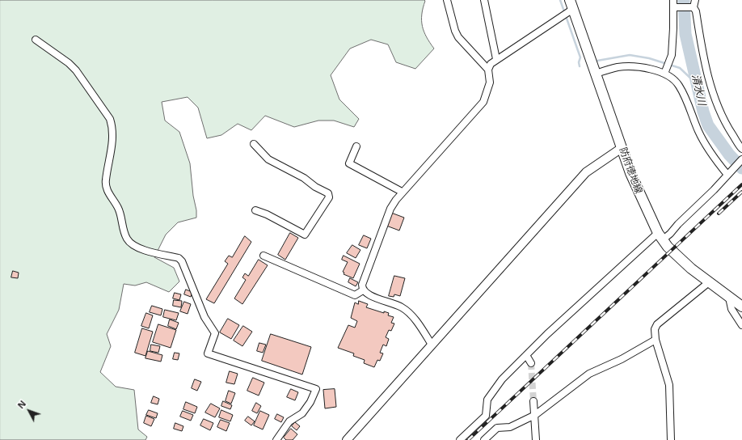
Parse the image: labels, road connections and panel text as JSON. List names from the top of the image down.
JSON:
{
  "streets": {
    "main road": ["防府徳地線"]
  },
  "water": ["清水川"],
  "north": "top left"
}
